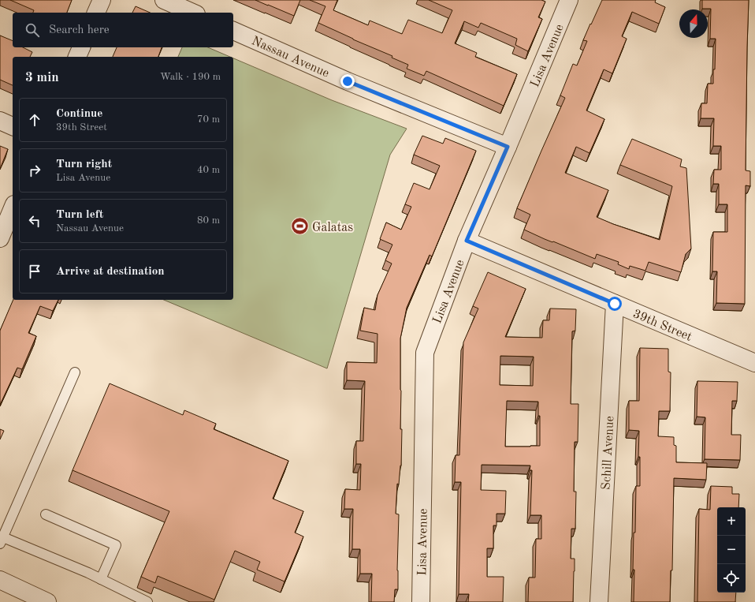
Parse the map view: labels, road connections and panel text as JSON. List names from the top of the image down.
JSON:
{
  "streets": {
    "street": [
      "Lisa Avenue",
      "Nassau Avenue",
      "39th Street",
      "Schill Avenue"
    ]
  },
  "crossings": [
    ["Lisa Avenue", "Nassau Avenue"],
    ["Lisa Avenue", "39th Street"],
    ["39th Street", "Schill Avenue"]
  ],
  "places": {
    "sports": ["Galatas"]
  },
  "north": "top",
  "page": {
    "search": "Search here",
    "heading": ["3 min", "Walk · 190 m"],
    "list": [
      ["Continue", "39th Street", "70 m"],
      ["Turn right", "Lisa Avenue", "40 m"],
      ["Turn left", "Nassau Avenue", "80 m"],
      "Arrive at destination"
    ],
    "map_buttons": ["+", "−"]
  }
}
